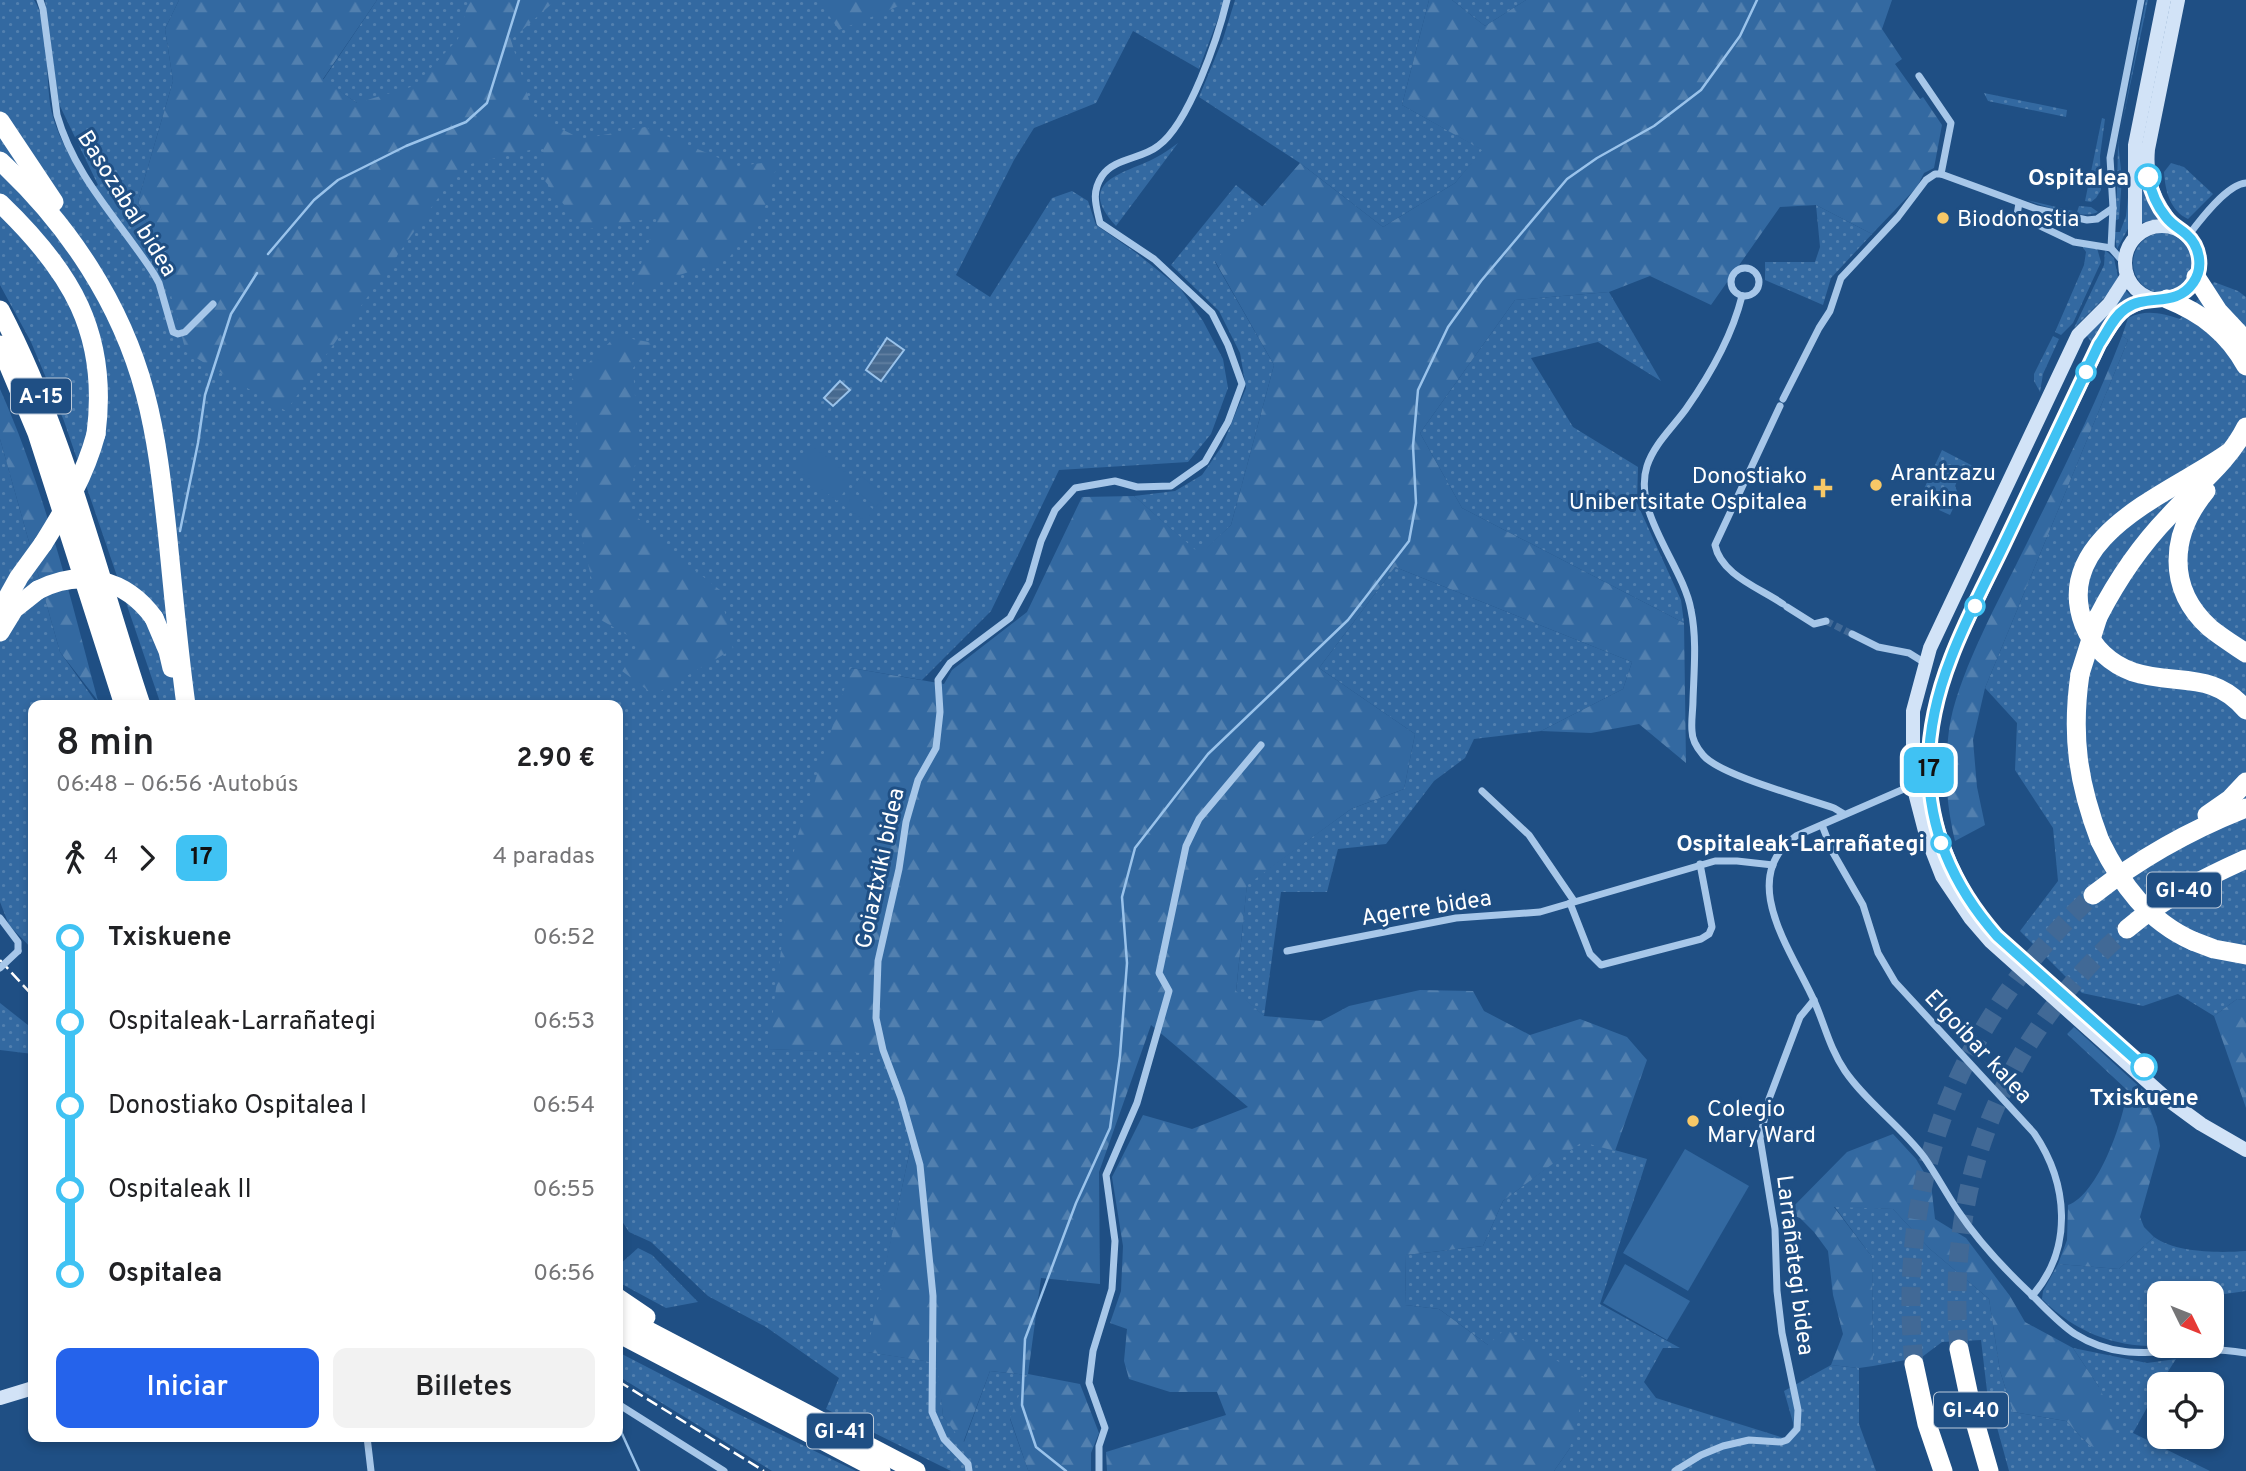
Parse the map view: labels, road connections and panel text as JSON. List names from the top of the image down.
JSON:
{
  "streets": {
    "highway": ["A-15", "GI-40", "GI-41"],
    "street": [
      "Basozabal bidea",
      "Goiaztxiki bidea",
      "Agerre bidea",
      "Elgoibar kalea",
      "Larrañategi bidea"
    ]
  },
  "places": {
    "other": [
      "Ospitalea",
      "Biodonostia",
      "Arantzazu eraikina",
      "Ospitaleak-Larrañategi",
      "Txiskuene",
      "Colegio Mary Ward"
    ],
    "health": ["Donostiako Unibertsitate Ospitalea"]
  },
  "lines": ["bus line 17"],
  "north": "bottom right",
  "page": {
    "on_map": "17",
    "heading": ["8 min", "06:48 – 06:56 · Autobús", "2.90 €"],
    "legs": ["4", "17", "4 paradas"],
    "list": [
      {
        "name": "Txiskuene",
        "value": "06:52"
      },
      {
        "name": "Ospitaleak-Larrañategi",
        "value": "06:53"
      },
      {
        "name": "Donostiako Ospitalea I",
        "value": "06:54"
      },
      {
        "name": "Ospitaleak II",
        "value": "06:55"
      },
      {
        "name": "Ospitalea",
        "value": "06:56"
      }
    ],
    "buttons": ["Iniciar", "Billetes"]
  }
}
